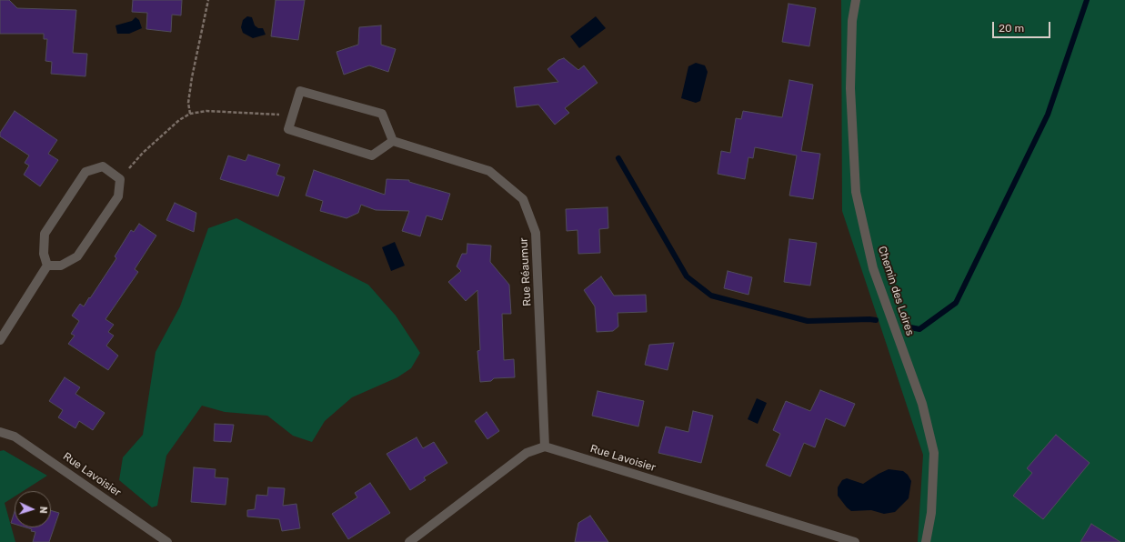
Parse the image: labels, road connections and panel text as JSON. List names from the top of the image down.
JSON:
{
  "streets": {
    "street": ["Rue Réaumur", "Chemin des Loires", "Rue Lavoisier"]
  },
  "crossings": [
    ["Rue Réaumur", "Rue Lavoisier"]
  ],
  "scale_bar": "20 m",
  "north": "right"
}
